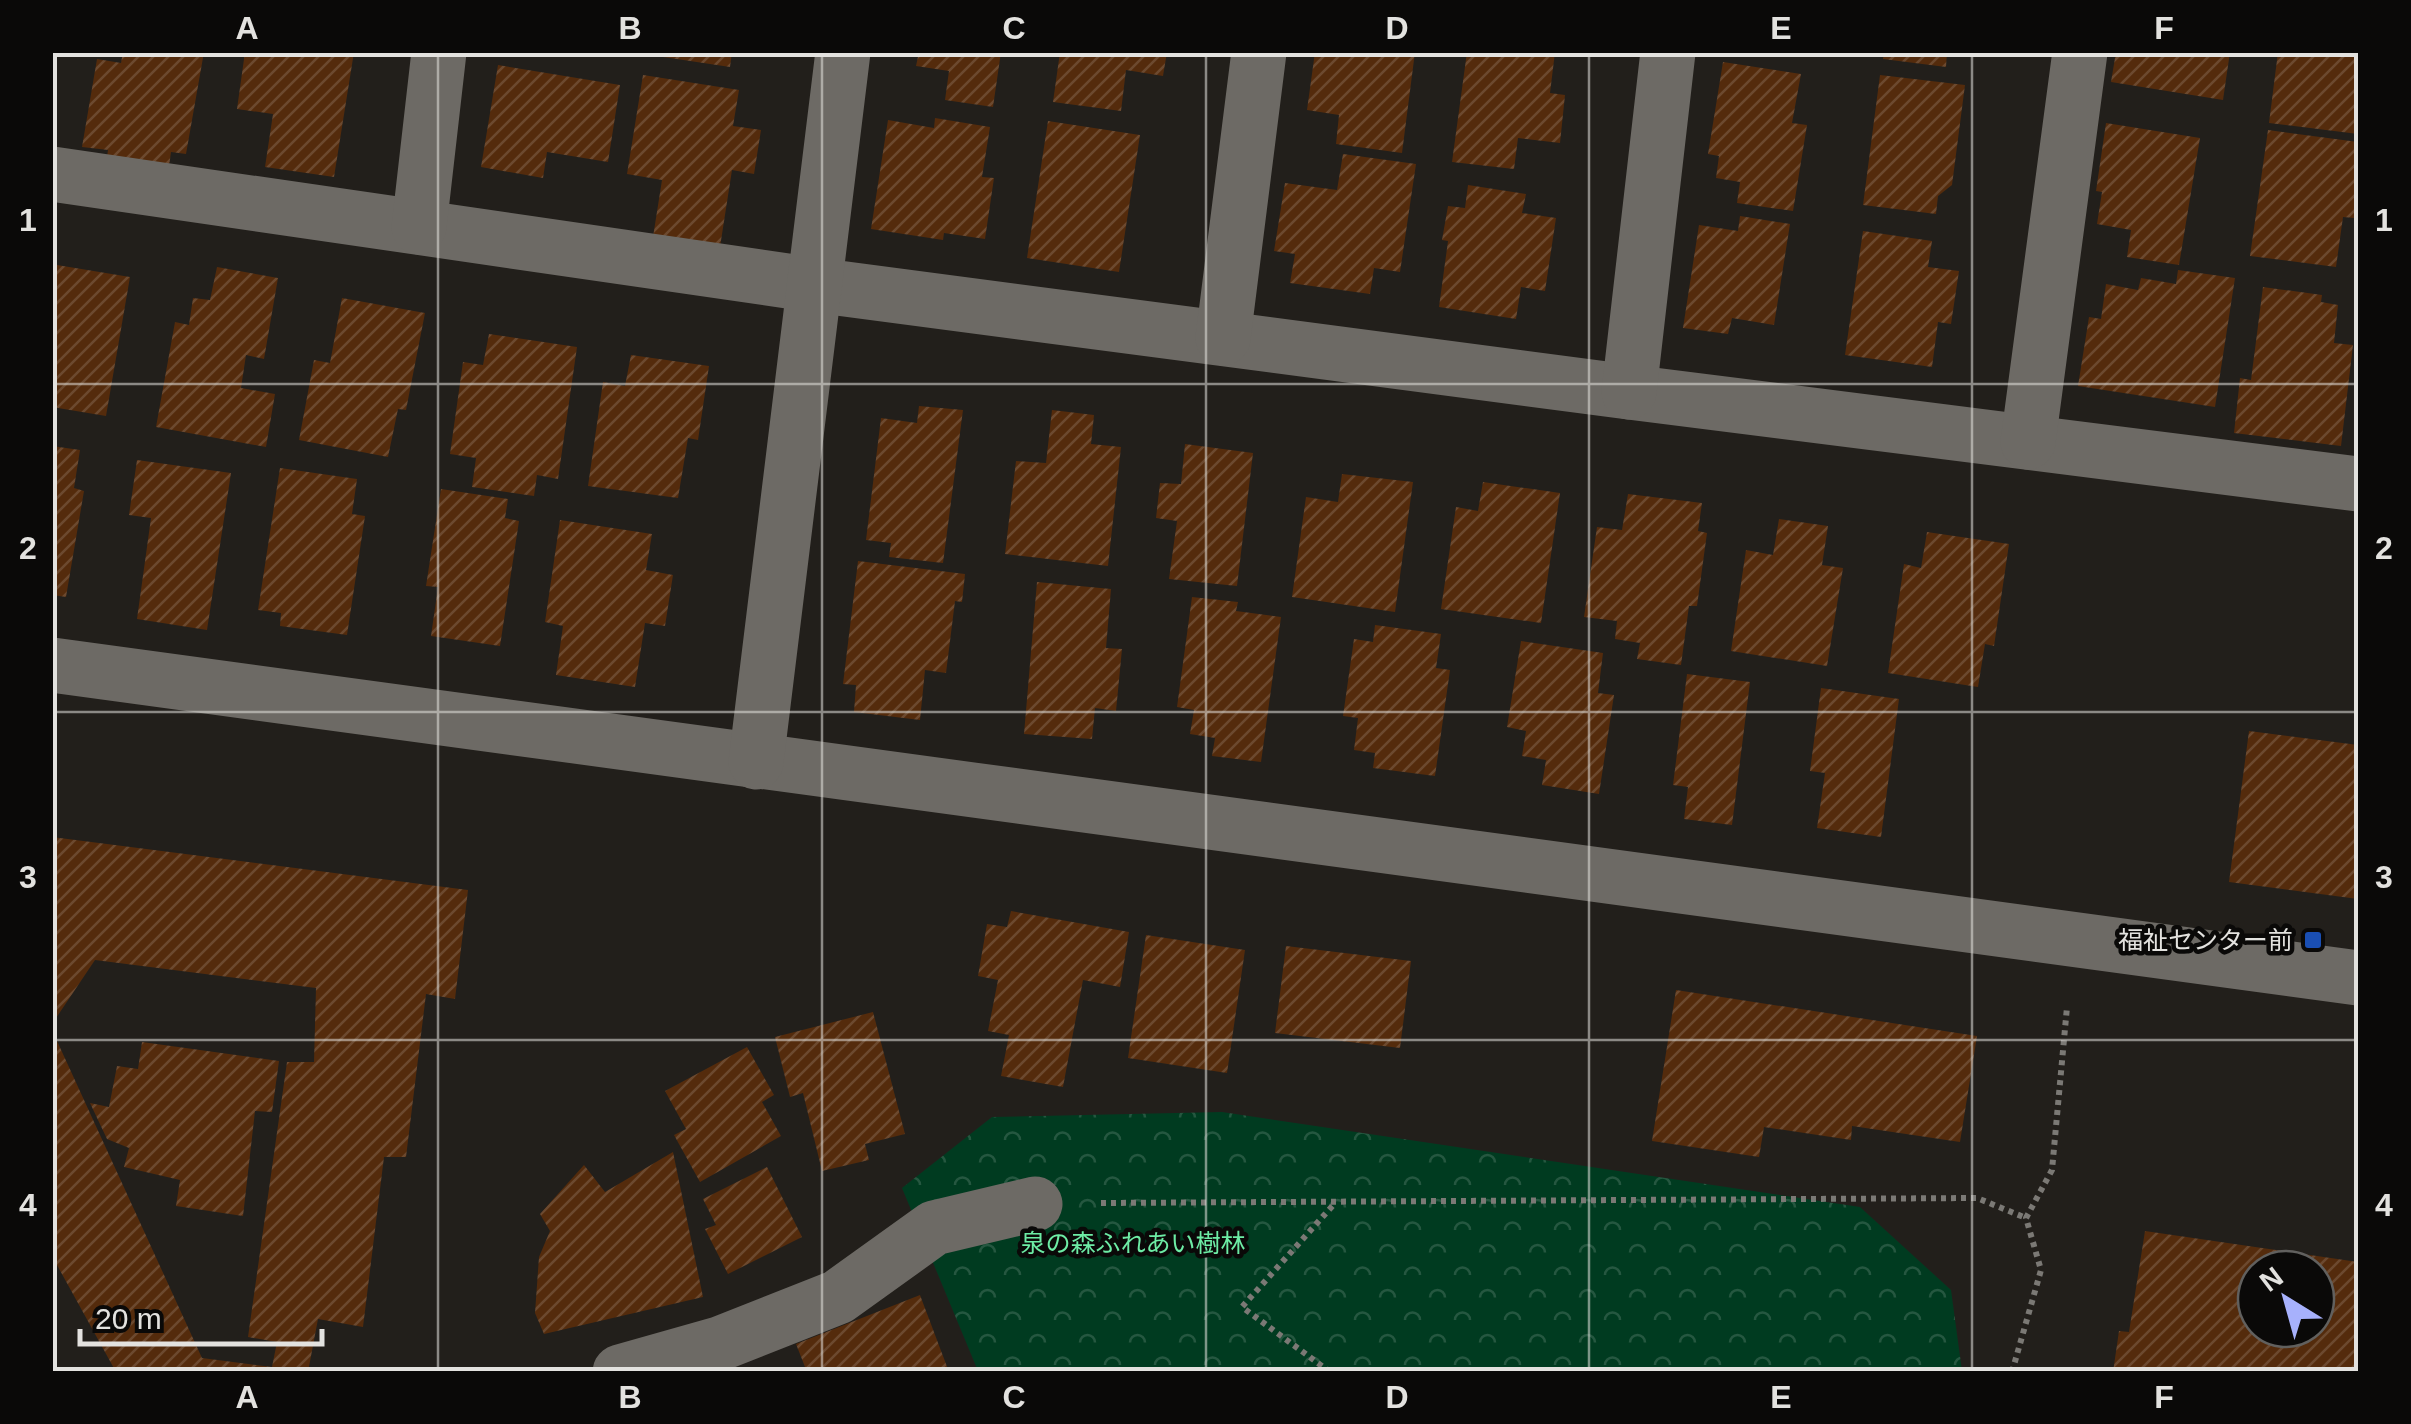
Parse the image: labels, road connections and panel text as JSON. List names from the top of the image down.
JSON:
{
  "parks": ["泉の森ふれあい樹林"],
  "places": {
    "transit": ["福祉センター前"]
  },
  "scale_bar": "20 m",
  "north": "top left",
  "grid": {
    "columns": [
      "A",
      "B",
      "C",
      "D",
      "E",
      "F"
    ],
    "rows": [
      "1",
      "2",
      "3",
      "4"
    ]
  }
}
